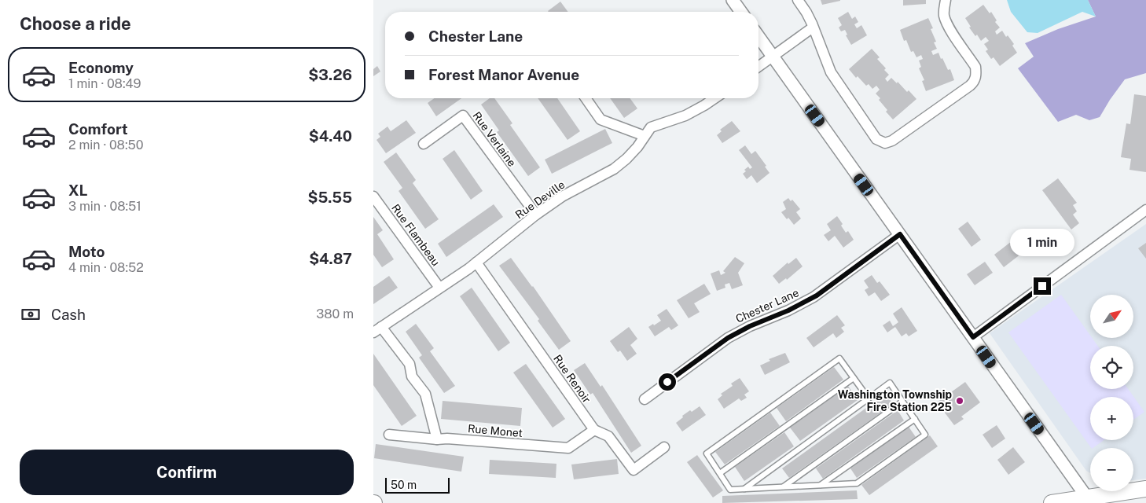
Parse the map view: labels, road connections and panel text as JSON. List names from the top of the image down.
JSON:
{
  "streets": {
    "street": [
      "Rue Verlaine",
      "Rue Deville",
      "Rue Flambeau",
      "Chester Lane",
      "Rue Renoir",
      "Rue Monet"
    ]
  },
  "crossings": [
    ["Rue Verlaine", "Rue Deville"],
    ["Rue Deville", "Rue Flambeau"],
    ["Rue Deville", "Rue Renoir"],
    ["Rue Renoir", "Rue Monet"]
  ],
  "places": ["Washington Township Fire Station 225"],
  "scale_bar": "50 m",
  "north": "top right",
  "page": {
    "heading": "Choose a ride",
    "banner": ["Chester Lane", "Forest Manor Avenue"],
    "list": [
      {
        "name": "Economy",
        "note": "1 min · 08:49",
        "value": "$3.26"
      },
      {
        "name": "Comfort",
        "note": "2 min · 08:50",
        "value": "$4.40"
      },
      {
        "name": "XL",
        "note": "3 min · 08:51",
        "value": "$5.55"
      },
      {
        "name": "Moto",
        "note": "4 min · 08:52",
        "value": "$4.87"
      }
    ],
    "bubble": "1 min",
    "pay": ["Cash", "380 m"],
    "map_buttons": ["+", "−"],
    "buttons": "Confirm",
    "scale": "50 m"
  }
}
